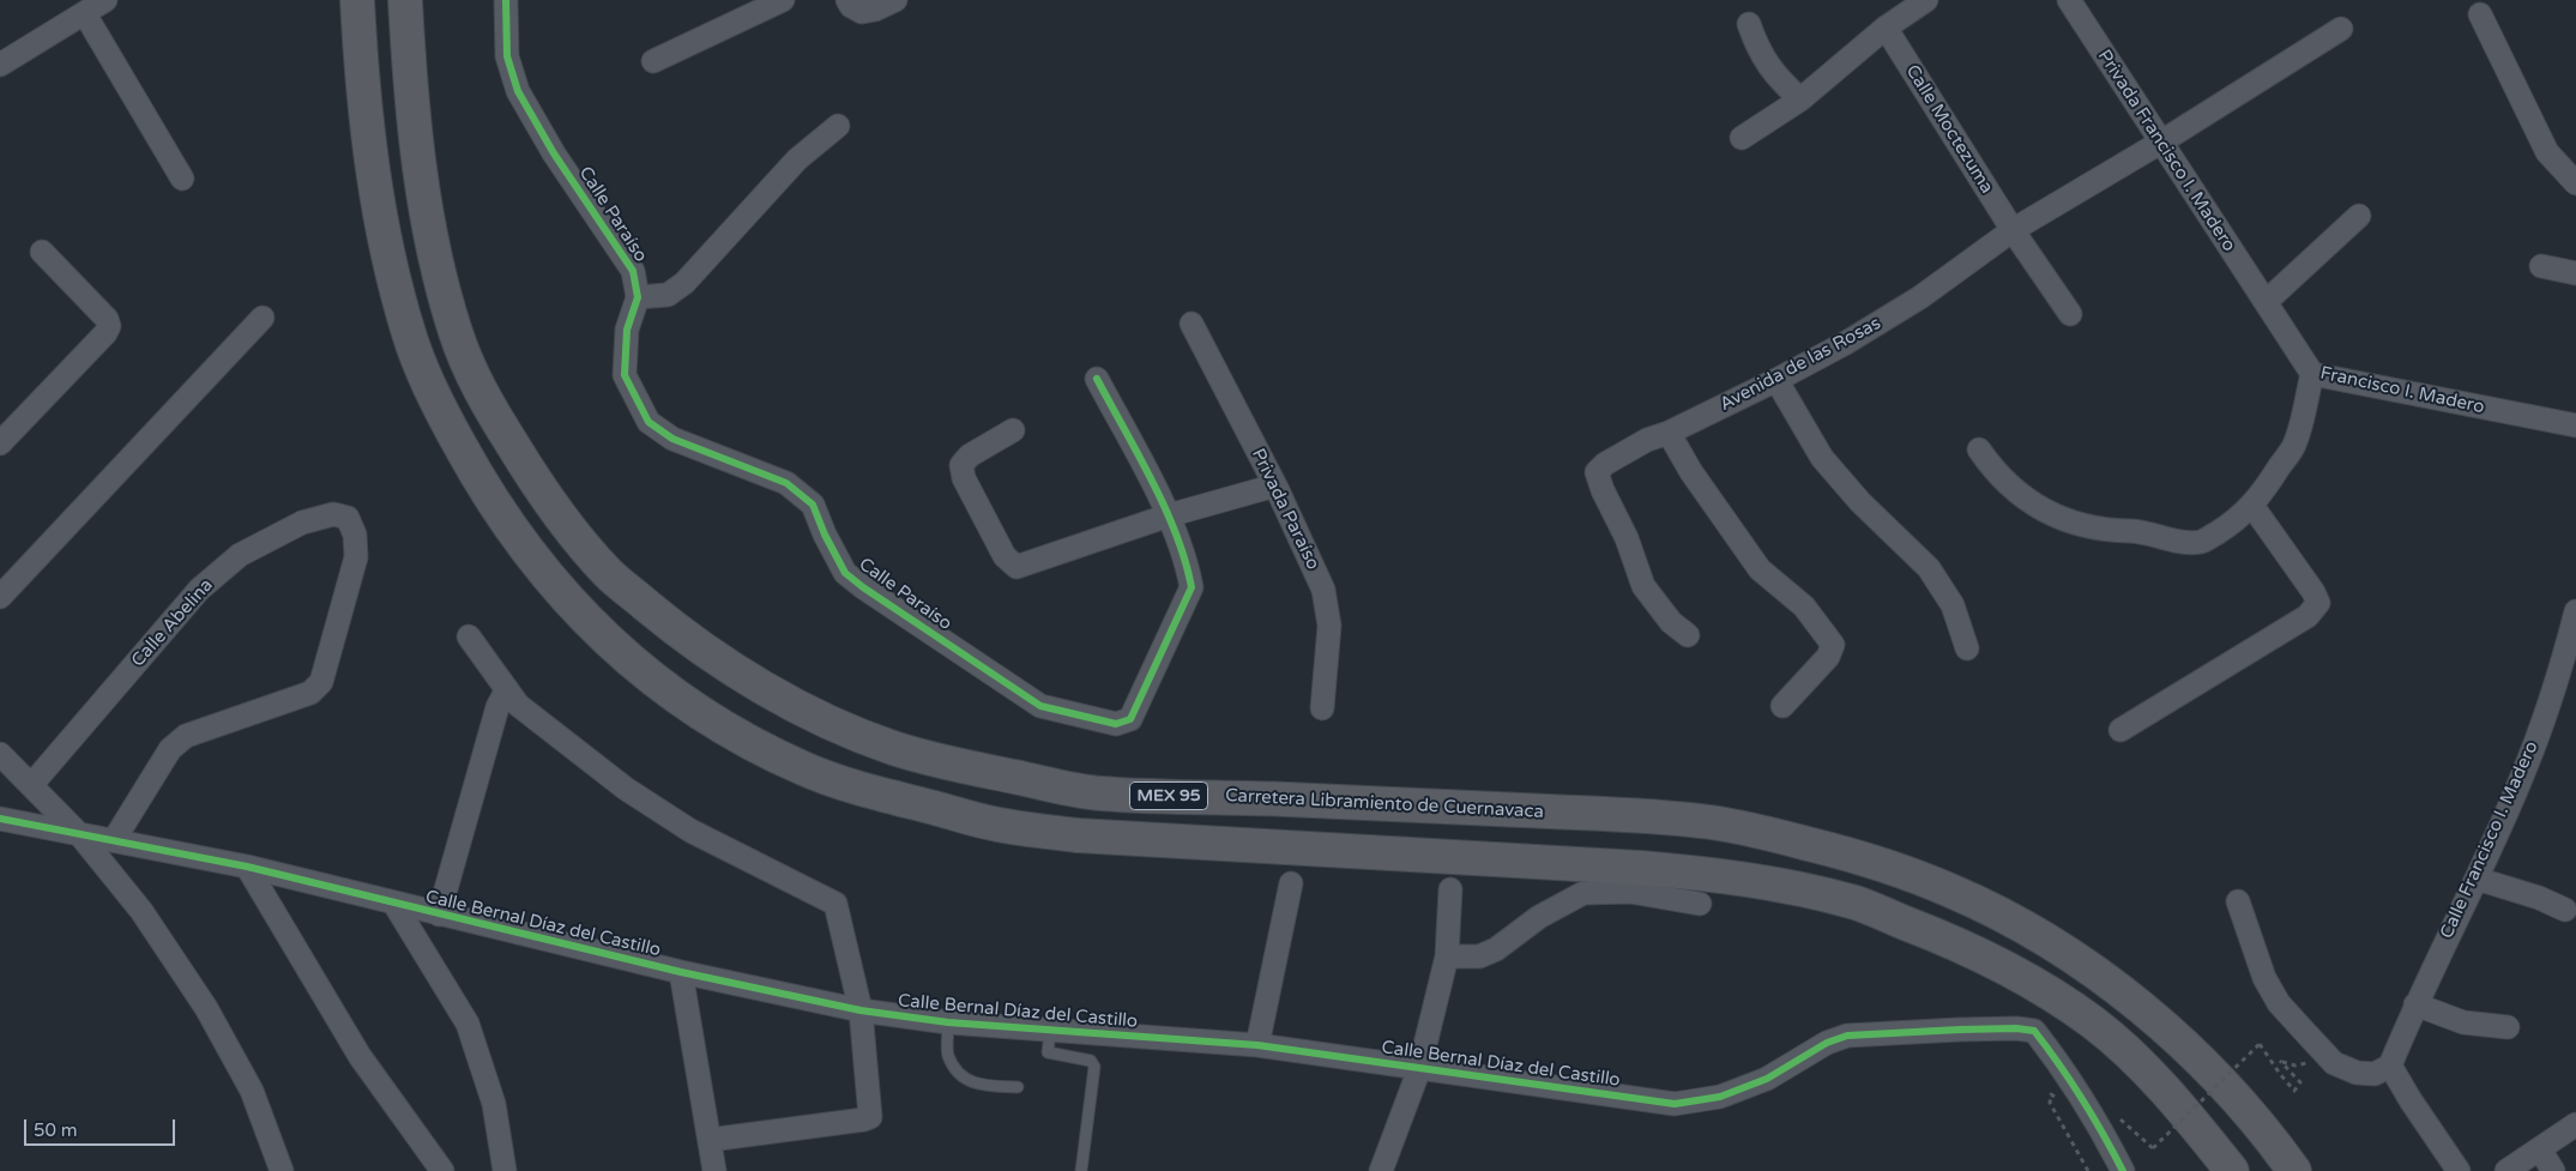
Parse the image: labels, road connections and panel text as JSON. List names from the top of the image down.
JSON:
{
  "streets": {
    "highway": ["MEX 95", "Carretera Libramiento de Cuernavaca"],
    "street": [
      "Calle Moctezuma",
      "Privada Francisco I. Madero",
      "Calle Paraíso",
      "Avenida de las Rosas",
      "Francisco I. Madero",
      "Privada Paraíso",
      "Calle Abelina",
      "Calle Francisco I. Madero",
      "Calle Bernal Díaz del Castillo"
    ]
  },
  "crossings": [
    ["Calle Moctezuma", "Avenida de las Rosas"],
    ["Privada Francisco I. Madero", "Avenida de las Rosas"],
    ["Privada Francisco I. Madero", "Francisco I. Madero"],
    ["Calle Abelina", "Calle Bernal Díaz del Castillo"]
  ],
  "scale_bar": "50 m"
}
